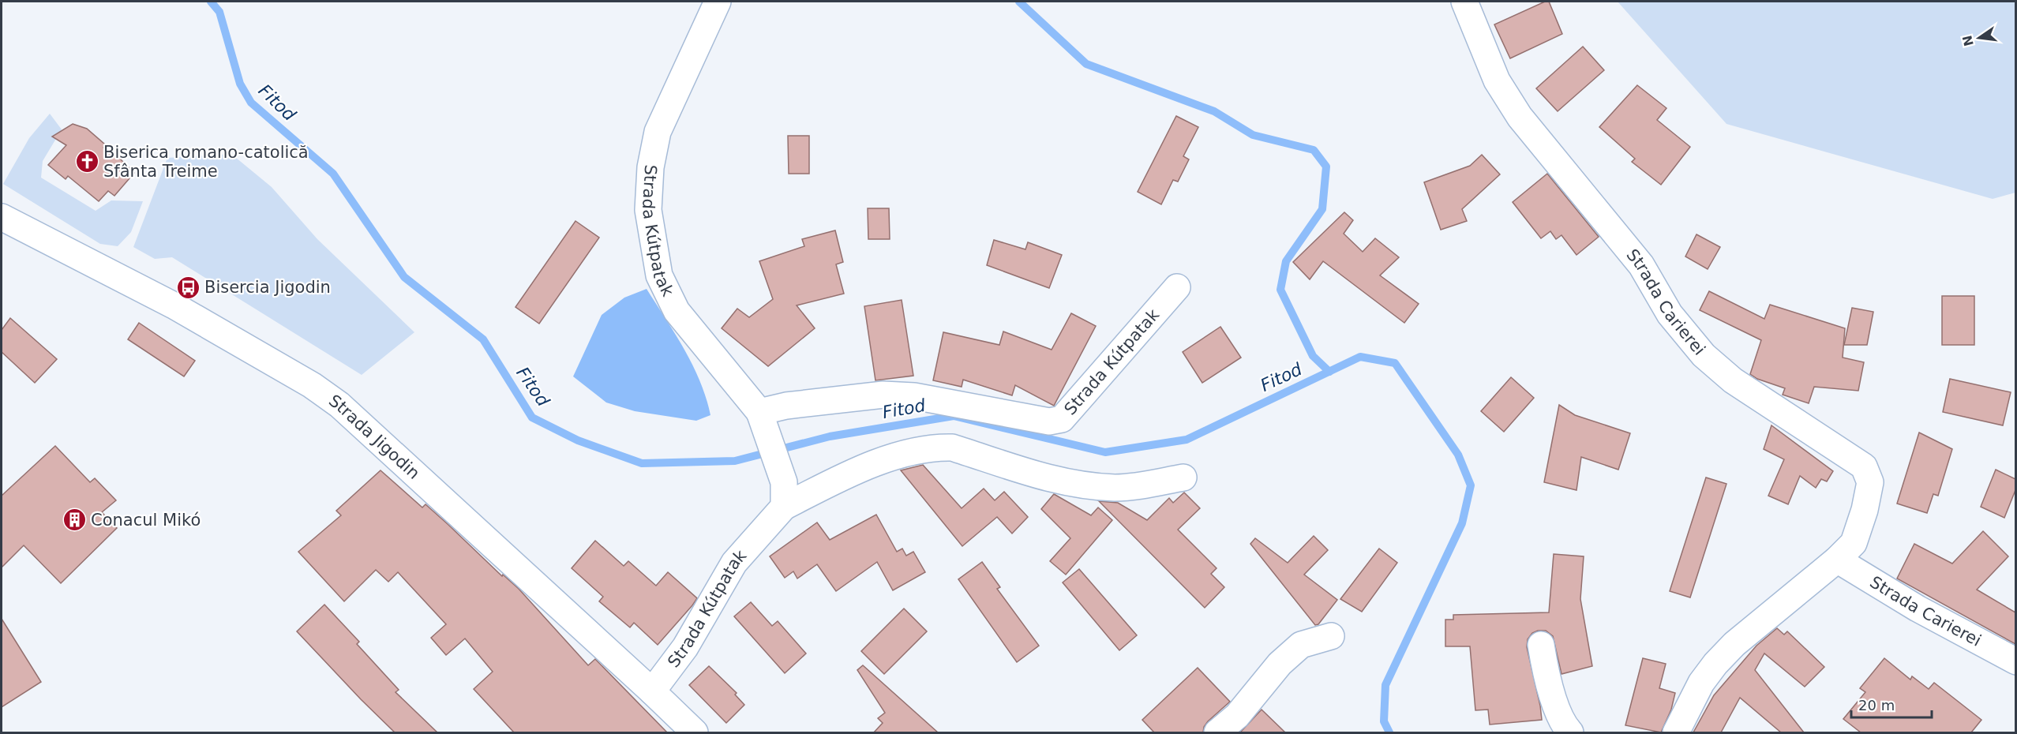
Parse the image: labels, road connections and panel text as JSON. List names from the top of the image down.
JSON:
{
  "streets": {
    "street": ["Strada Kútpatak", "Strada Carierei", "Strada Jigodin"]
  },
  "crossings": [
    ["Strada Kútpatak", "Strada Jigodin"]
  ],
  "water": ["Fitod"],
  "places": {
    "church": ["Biserica romano-catolică Sfânta Treime"],
    "bus stop": ["Bisercia Jigodin"],
    "building": ["Conacul Mikó"]
  },
  "scale_bar": "20 m",
  "north": "left"
}
